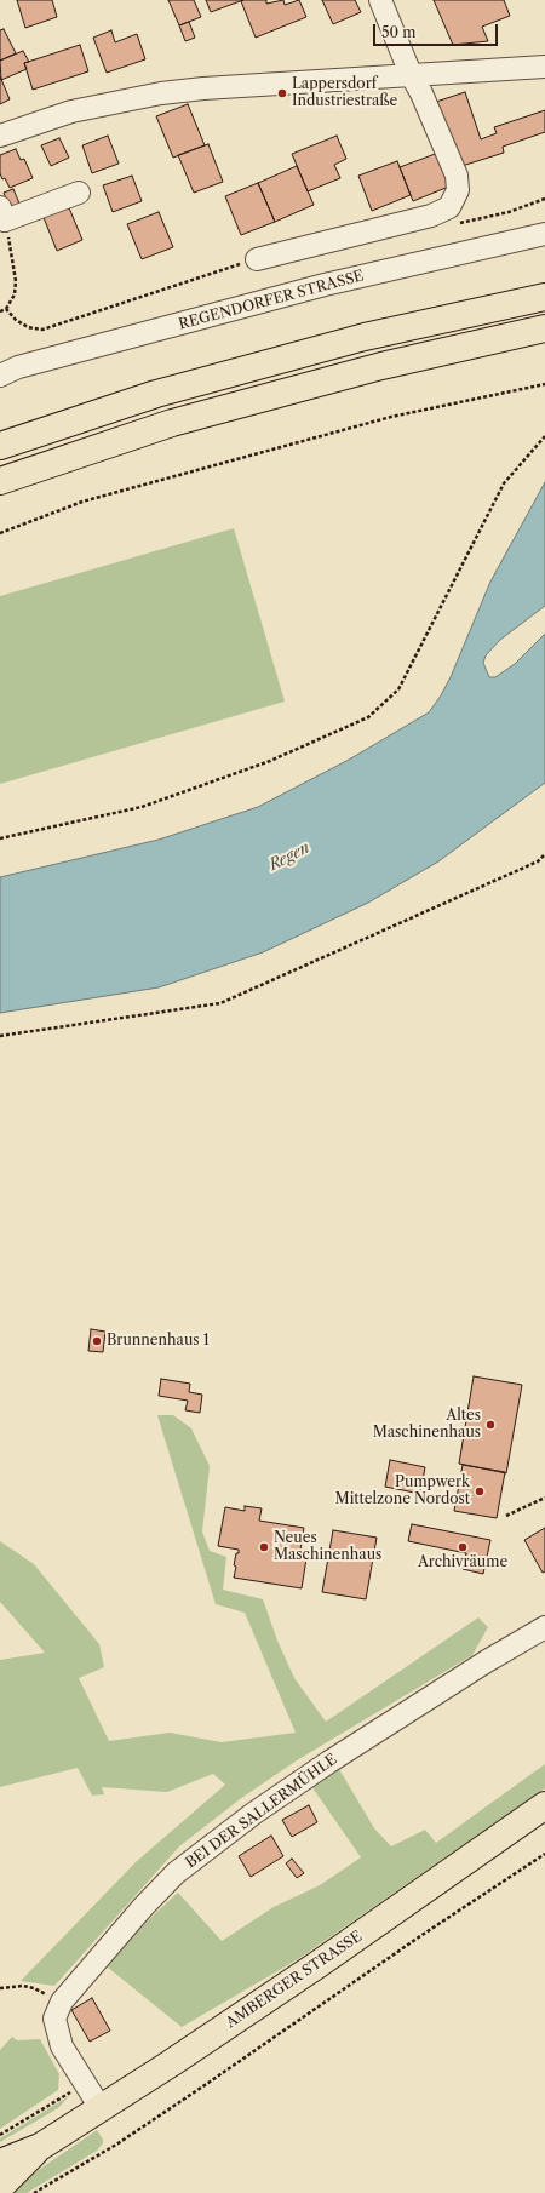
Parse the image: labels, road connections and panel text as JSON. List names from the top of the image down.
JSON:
{
  "streets": {
    "main road": ["AMBERGER STRASSE"],
    "street": ["REGENDORFER STRASSE", "BEI DER SALLERMÜHLE"]
  },
  "crossings": [
    ["BEI DER SALLERMÜHLE", "AMBERGER STRASSE"]
  ],
  "water": ["Regen"],
  "places": [
    "Lappersdorf Industriestraße",
    "Brunnenhaus 1",
    "Altes Maschinenhaus",
    "Pumpwerk Mittelzone Nordost",
    "Neues Maschinenhaus",
    "Archivräume"
  ],
  "scale_bar": "50 m"
}
